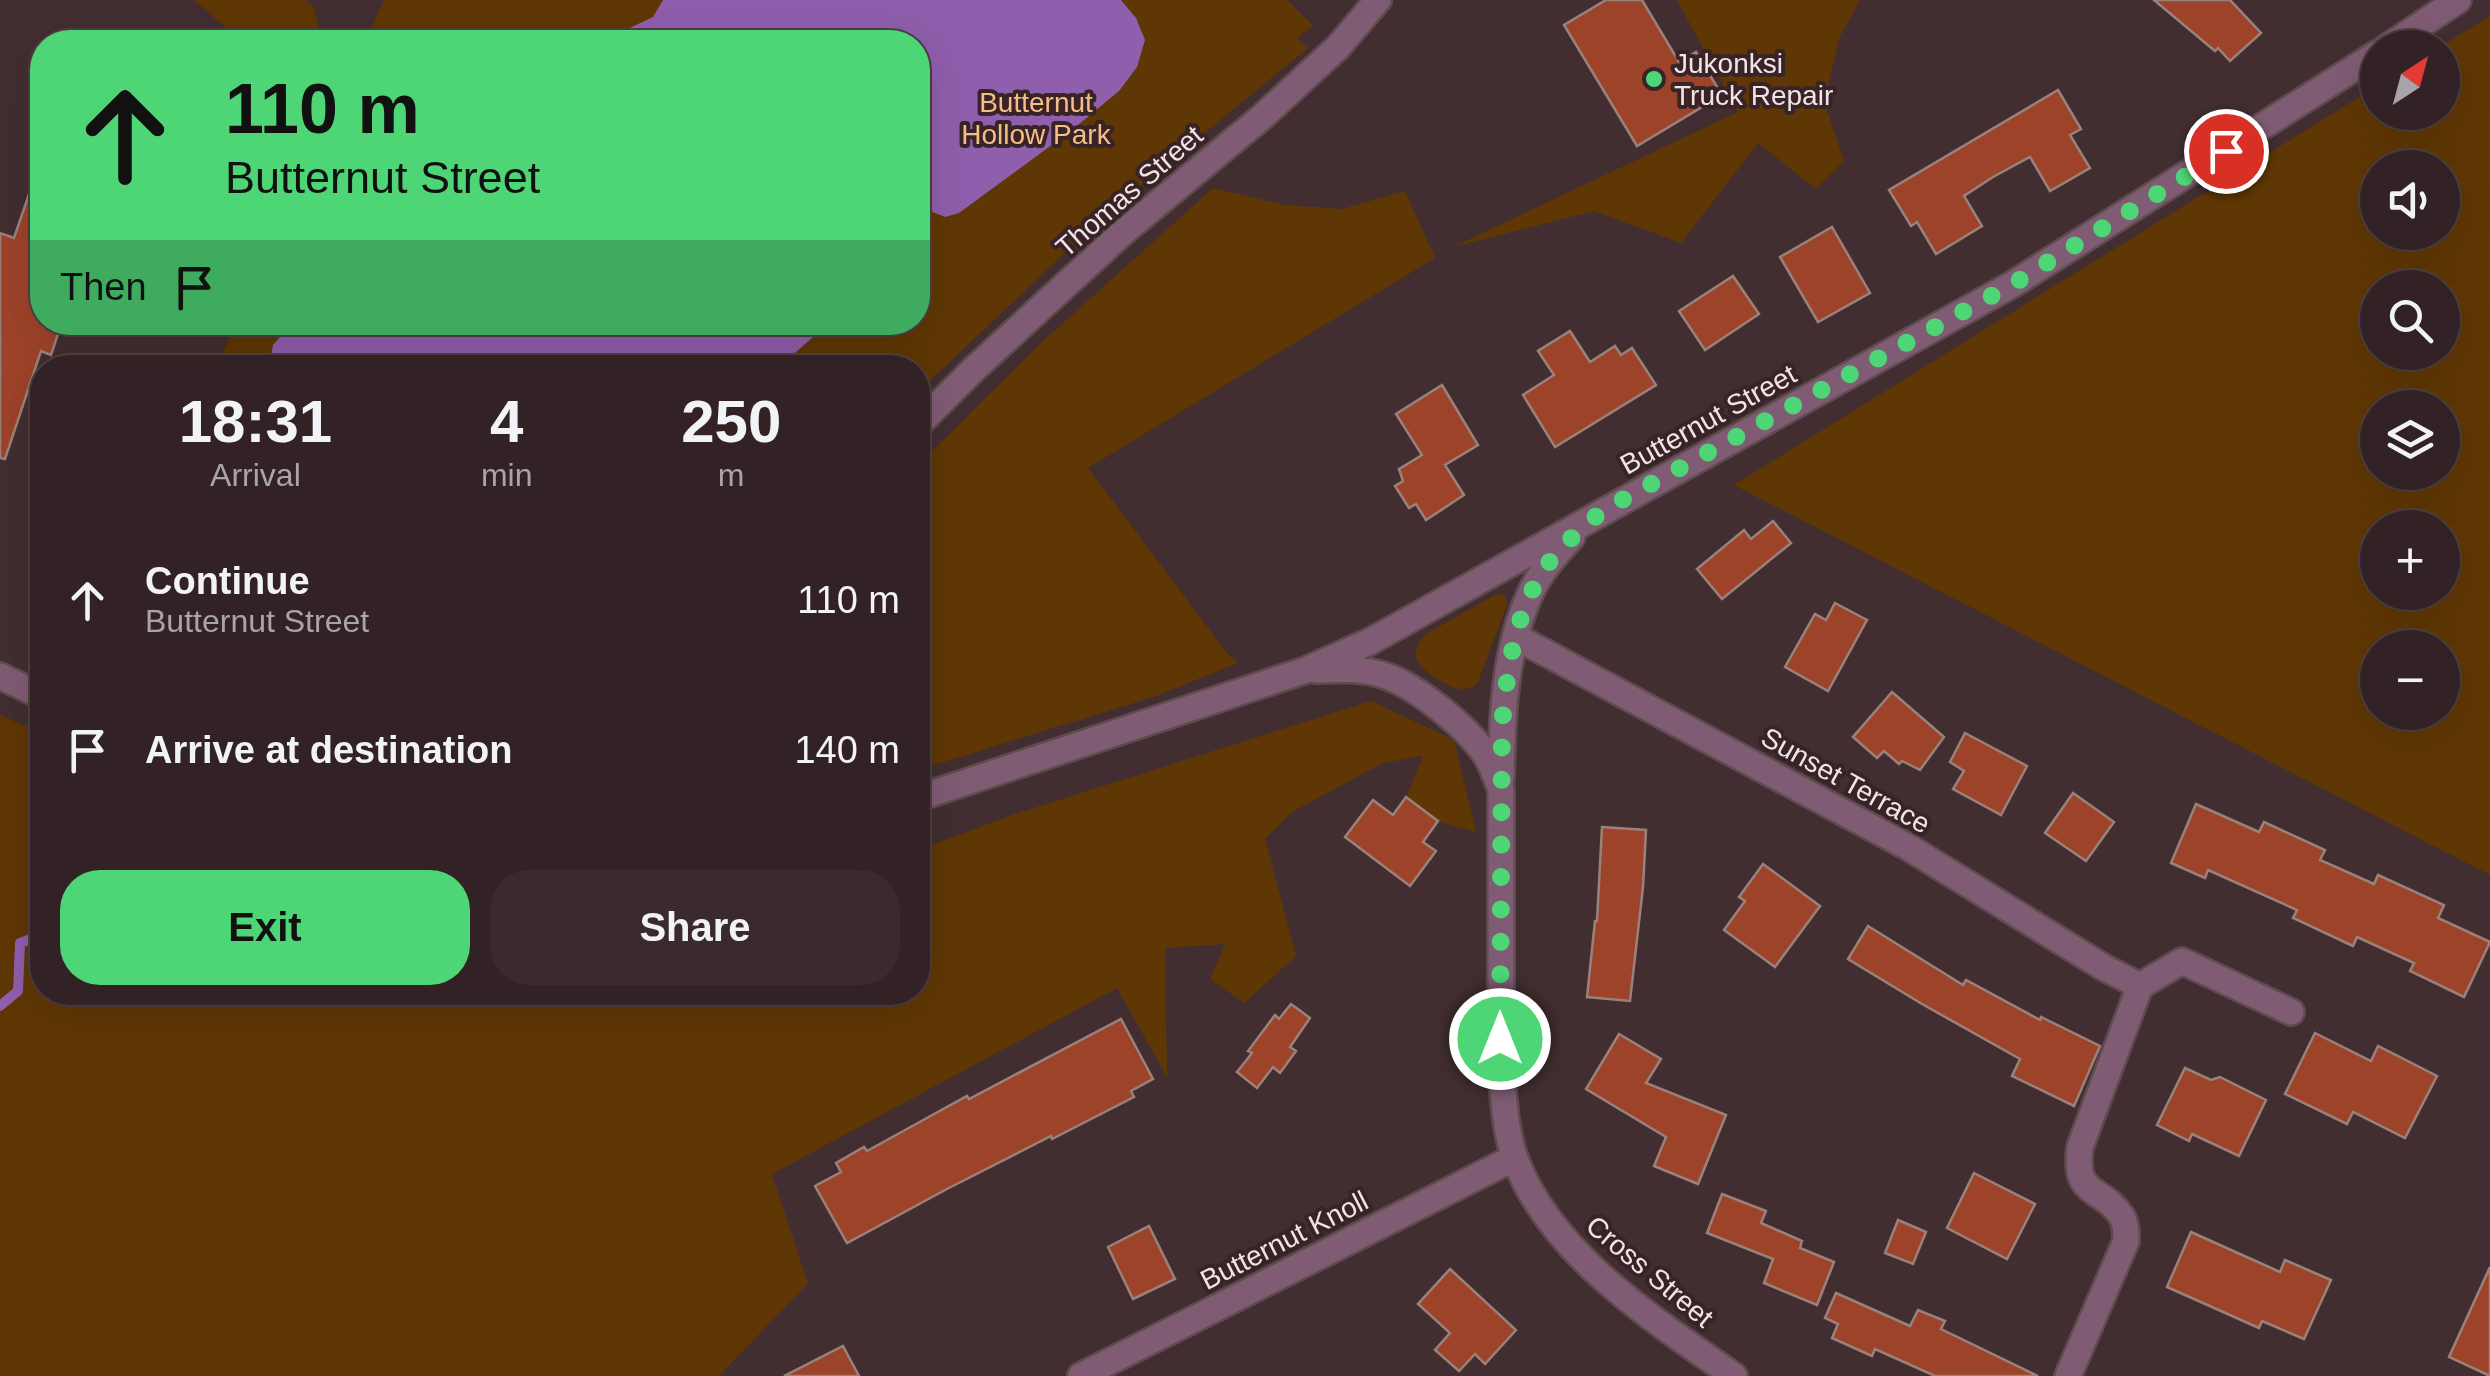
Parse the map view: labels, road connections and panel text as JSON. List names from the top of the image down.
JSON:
{
  "streets": {
    "street": [
      "Thomas Street",
      "Butternut Street",
      "Sunset Terrace",
      "Butternut Knoll",
      "Cross Street"
    ]
  },
  "crossings": [
    ["Butternut Street", "Cross Street"],
    ["Sunset Terrace", "Cross Street"],
    ["Butternut Knoll", "Cross Street"]
  ],
  "parks": ["Butternut Hollow Park"],
  "places": ["Jukonksi Truck Repair"],
  "north": "top right",
  "page": {
    "map_buttons": ["+", "−"],
    "turn": ["110 m", "Butternut Street"],
    "then": "Then",
    "eta": [
      "18:31",
      "Arrival",
      "4",
      "min",
      "250",
      "m"
    ],
    "list": [
      {
        "name": "Continue",
        "note": "Butternut Street",
        "value": "110 m"
      },
      {
        "name": "Arrive at destination",
        "value": "140 m"
      }
    ],
    "buttons": ["Exit", "Share"]
  }
}
